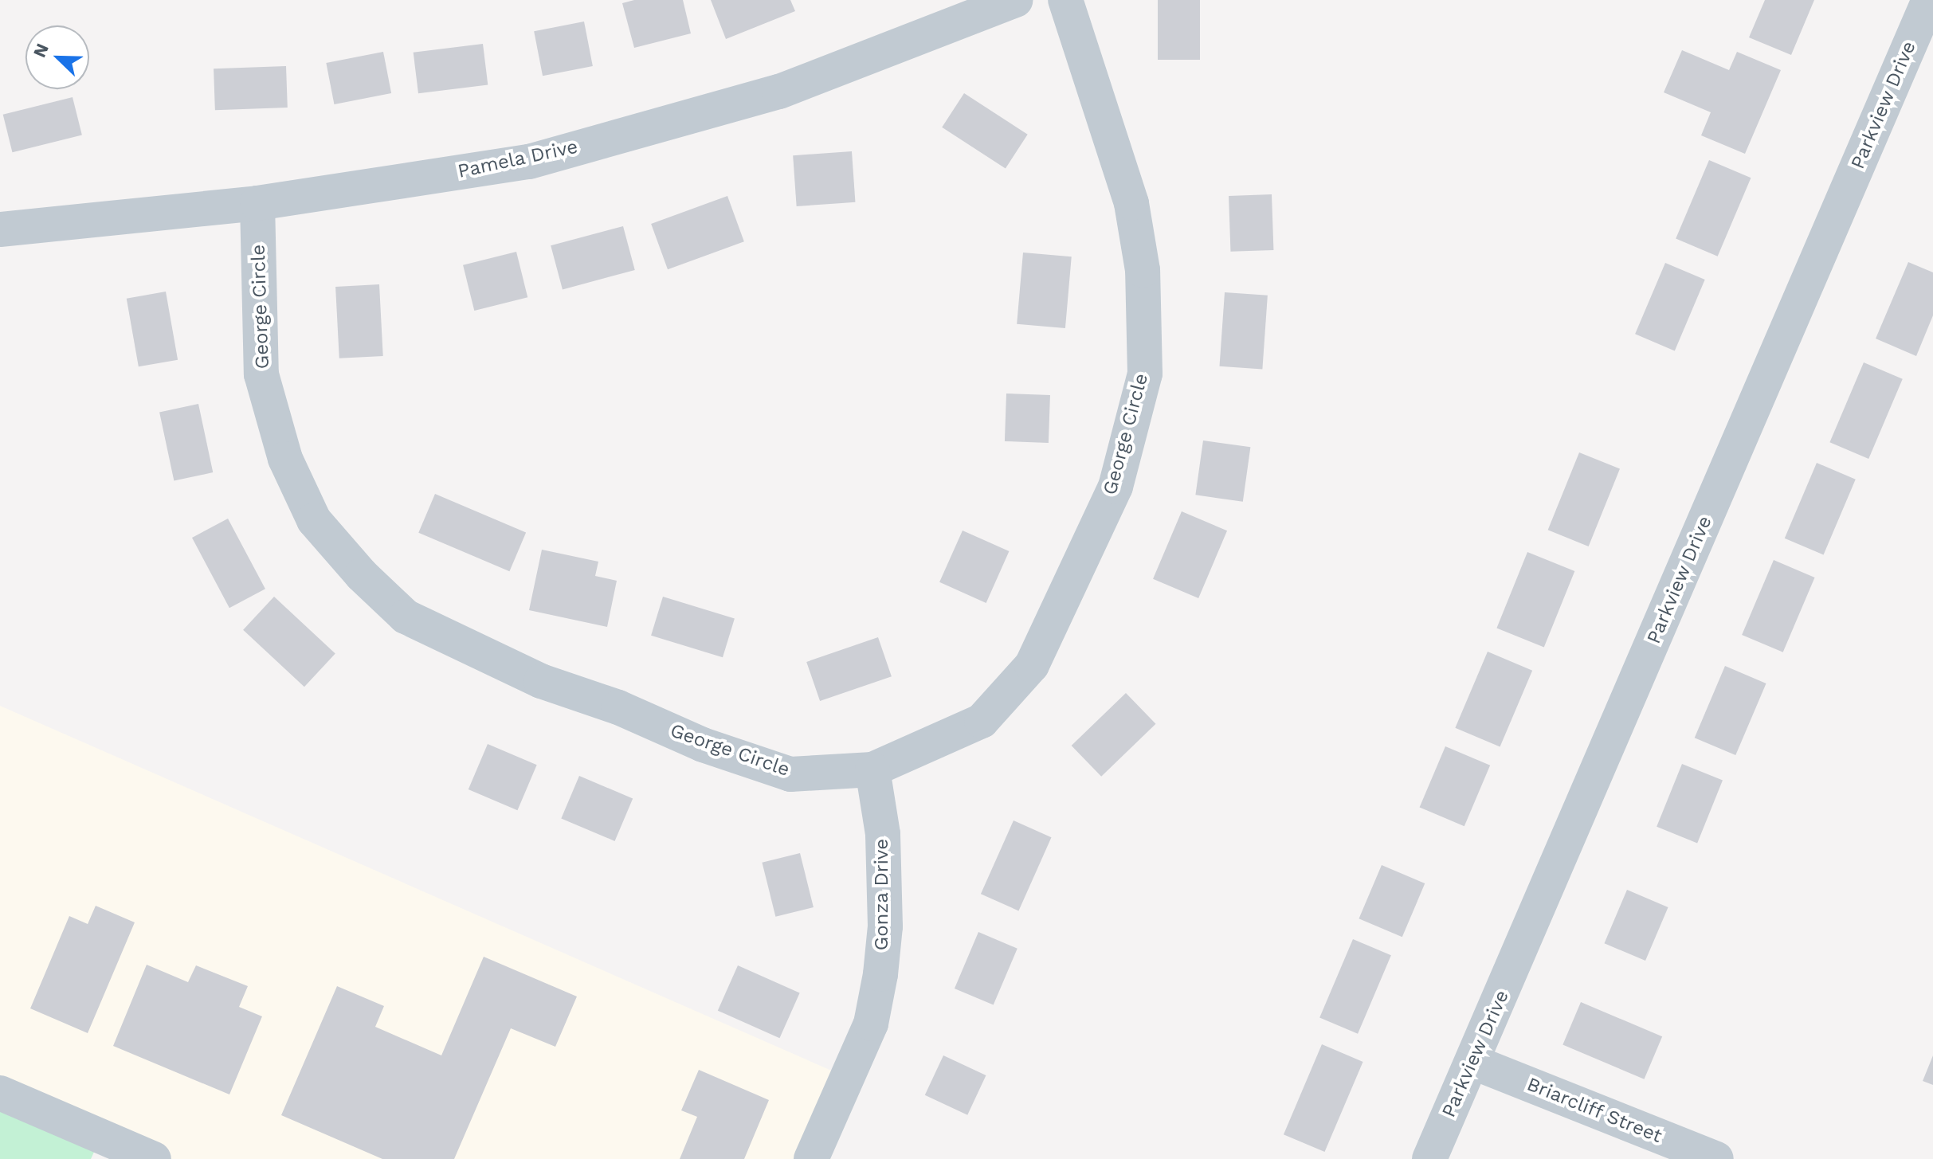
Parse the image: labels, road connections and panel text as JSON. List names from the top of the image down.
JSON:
{
  "streets": {
    "street": [
      "Parkview Drive",
      "Pamela Drive",
      "George Circle",
      "Gonza Drive",
      "Briarcliff Street"
    ]
  },
  "crossings": [
    ["Parkview Drive", "Briarcliff Street"],
    ["Pamela Drive", "George Circle"],
    ["George Circle", "Gonza Drive"]
  ],
  "north": "top left"
}
